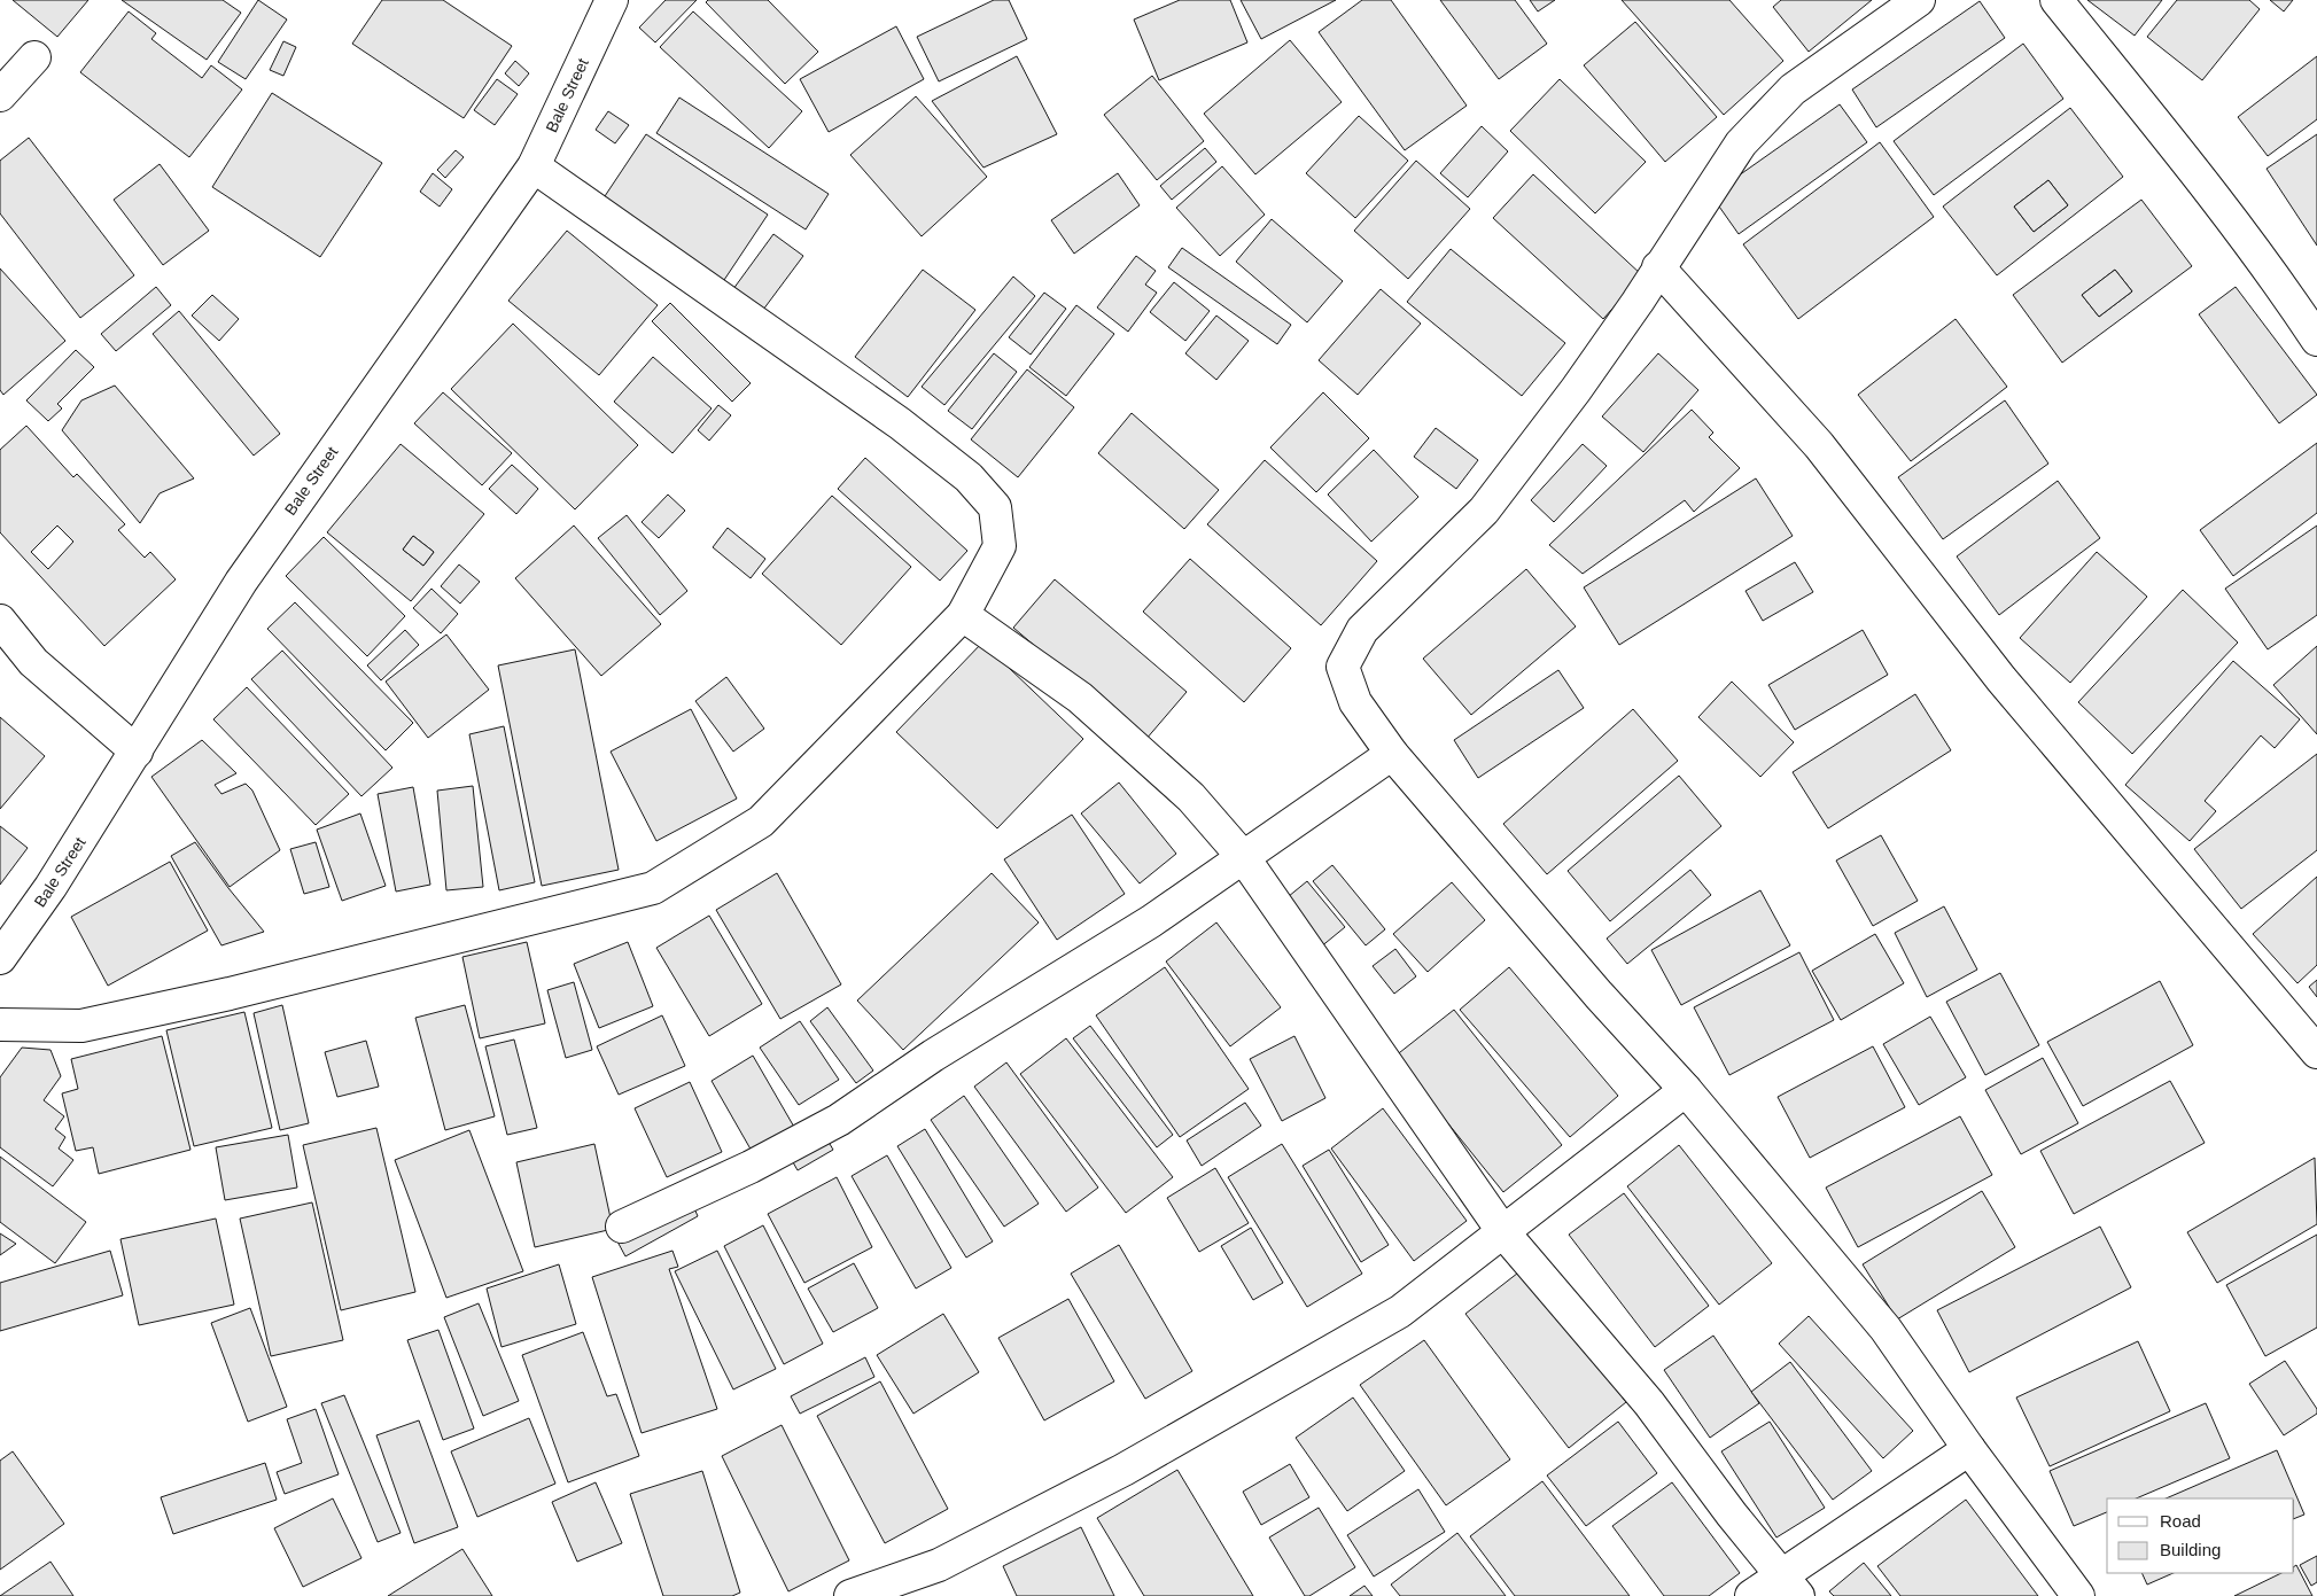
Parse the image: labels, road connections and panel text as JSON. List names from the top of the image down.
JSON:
{
  "streets": {
    "street": ["Bale Street"]
  },
  "legend": ["Road", "Building"]
}
